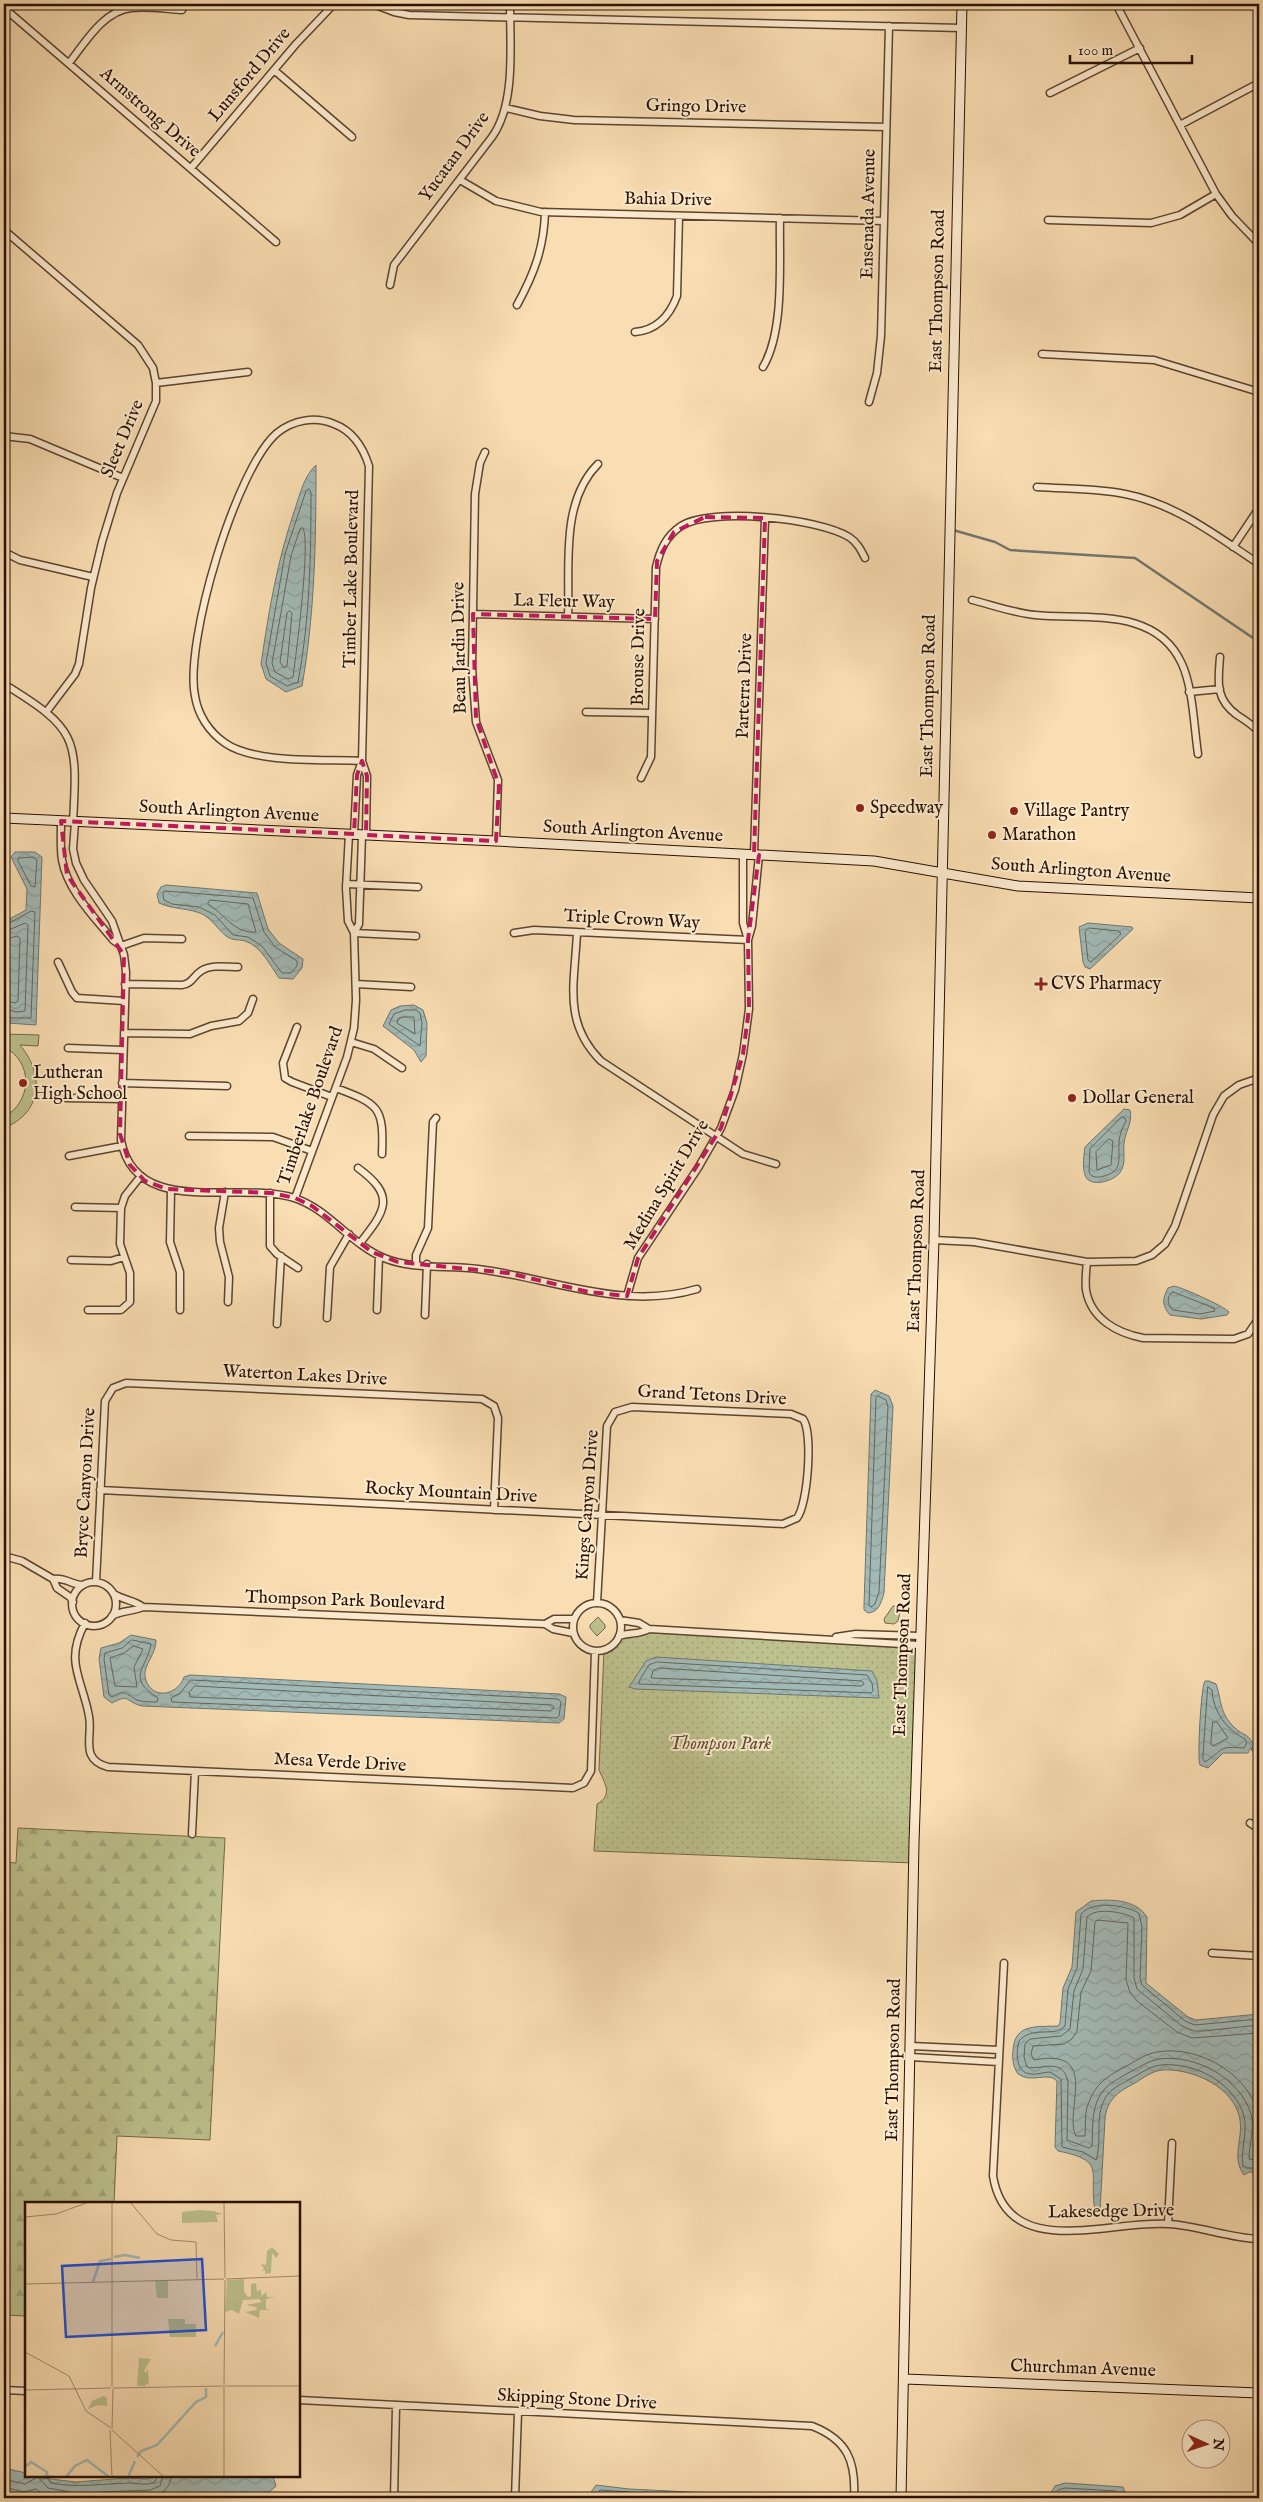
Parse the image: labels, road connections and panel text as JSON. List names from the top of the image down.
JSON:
{
  "streets": {
    "main road": ["East Thompson Road", "South Arlington Avenue", "Churchman Avenue"],
    "street": [
      "Lunsford Drive",
      "Gringo Drive",
      "Armstrong Drive",
      "Yucatan Drive",
      "Bahia Drive",
      "Ensenada Avenue",
      "Sleet Drive",
      "Timber Lake Boulevard",
      "La Fleur Way",
      "Beau Jardin Drive",
      "Brouse Drive",
      "Parterra Drive",
      "Triple Crown Way",
      "Timberlake Boulevard",
      "Medina Spirit Drive",
      "Waterton Lakes Drive",
      "Grand Tetons Drive",
      "Bryce Canyon Drive",
      "Rocky Mountain Drive",
      "Kings Canyon Drive",
      "Thompson Park Boulevard",
      "Mesa Verde Drive",
      "Lakesedge Drive",
      "Skipping Stone Drive"
    ]
  },
  "crossings": [
    ["Lunsford Drive", "Armstrong Drive"],
    ["Gringo Drive", "Yucatan Drive"],
    ["Gringo Drive", "Ensenada Avenue"],
    ["Yucatan Drive", "Bahia Drive"],
    ["Bahia Drive", "Ensenada Avenue"],
    ["East Thompson Road", "South Arlington Avenue"],
    ["East Thompson Road", "Churchman Avenue"],
    ["Timber Lake Boulevard", "South Arlington Avenue"],
    ["Timber Lake Boulevard", "Timberlake Boulevard"],
    ["La Fleur Way", "Beau Jardin Drive"],
    ["La Fleur Way", "Brouse Drive"],
    ["Beau Jardin Drive", "South Arlington Avenue"],
    ["Brouse Drive", "Parterra Drive"],
    ["Parterra Drive", "South Arlington Avenue"],
    ["Parterra Drive", "Medina Spirit Drive"],
    ["South Arlington Avenue", "Medina Spirit Drive"],
    ["Triple Crown Way", "Medina Spirit Drive"],
    ["Waterton Lakes Drive", "Bryce Canyon Drive"],
    ["Waterton Lakes Drive", "Rocky Mountain Drive"],
    ["Grand Tetons Drive", "Rocky Mountain Drive"],
    ["Grand Tetons Drive", "Kings Canyon Drive"],
    ["Bryce Canyon Drive", "Rocky Mountain Drive"],
    ["Bryce Canyon Drive", "Thompson Park Boulevard"],
    ["Bryce Canyon Drive", "Mesa Verde Drive"],
    ["Rocky Mountain Drive", "Kings Canyon Drive"],
    ["Kings Canyon Drive", "Thompson Park Boulevard"],
    ["Kings Canyon Drive", "Mesa Verde Drive"],
    ["Thompson Park Boulevard", "Mesa Verde Drive"]
  ],
  "parks": ["Thompson Park"],
  "places": {
    "other": [
      "Speedway",
      "Village Pantry",
      "Marathon",
      "Lutheran High School",
      "Dollar General"
    ],
    "health": ["CVS Pharmacy"]
  },
  "scale_bar": "100 m",
  "north": "right"
}
